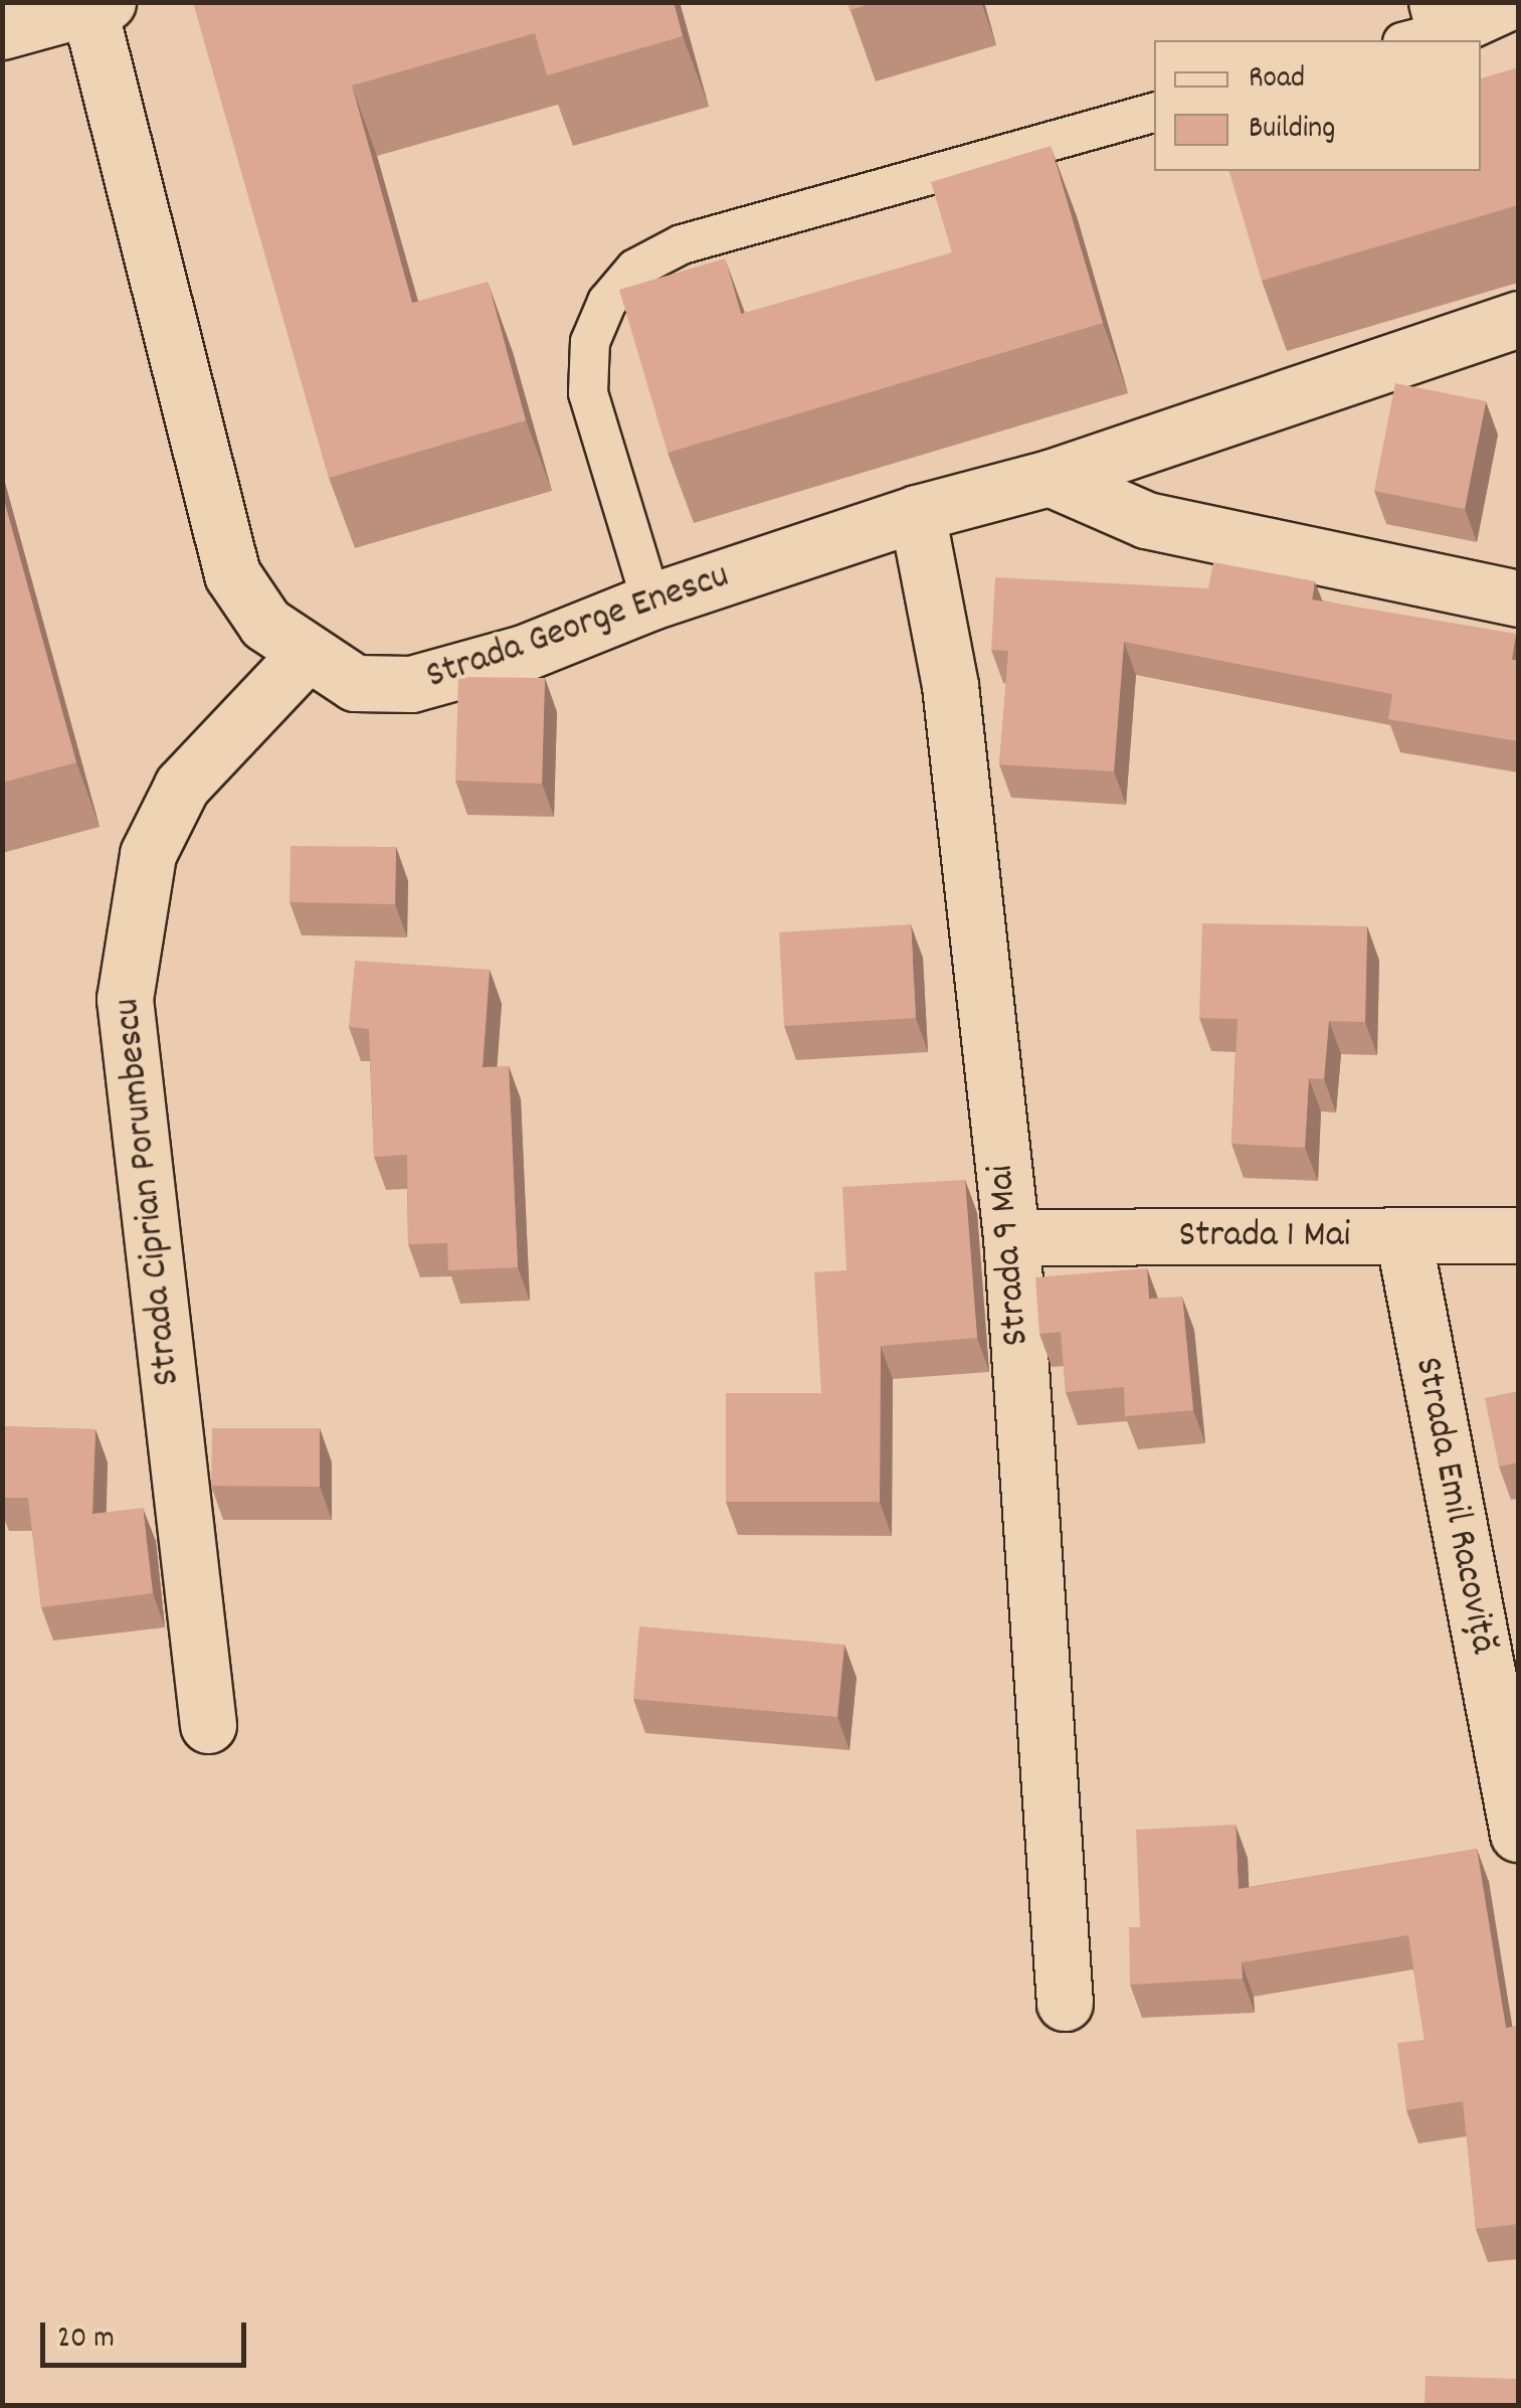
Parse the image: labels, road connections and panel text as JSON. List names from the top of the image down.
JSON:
{
  "streets": {
    "street": [
      "Strada George Enescu",
      "Strada Ciprian Porumbescu",
      "Strada 1 Mai",
      "Strada 9 Mai",
      "Strada Emil Racoviță"
    ]
  },
  "crossings": [
    ["Strada George Enescu", "Strada Ciprian Porumbescu"],
    ["Strada George Enescu", "Strada 9 Mai"],
    ["Strada 1 Mai", "Strada 9 Mai"],
    ["Strada 1 Mai", "Strada Emil Racoviță"]
  ],
  "legend": ["Road", "Building"],
  "scale_bar": "20 m"
}
